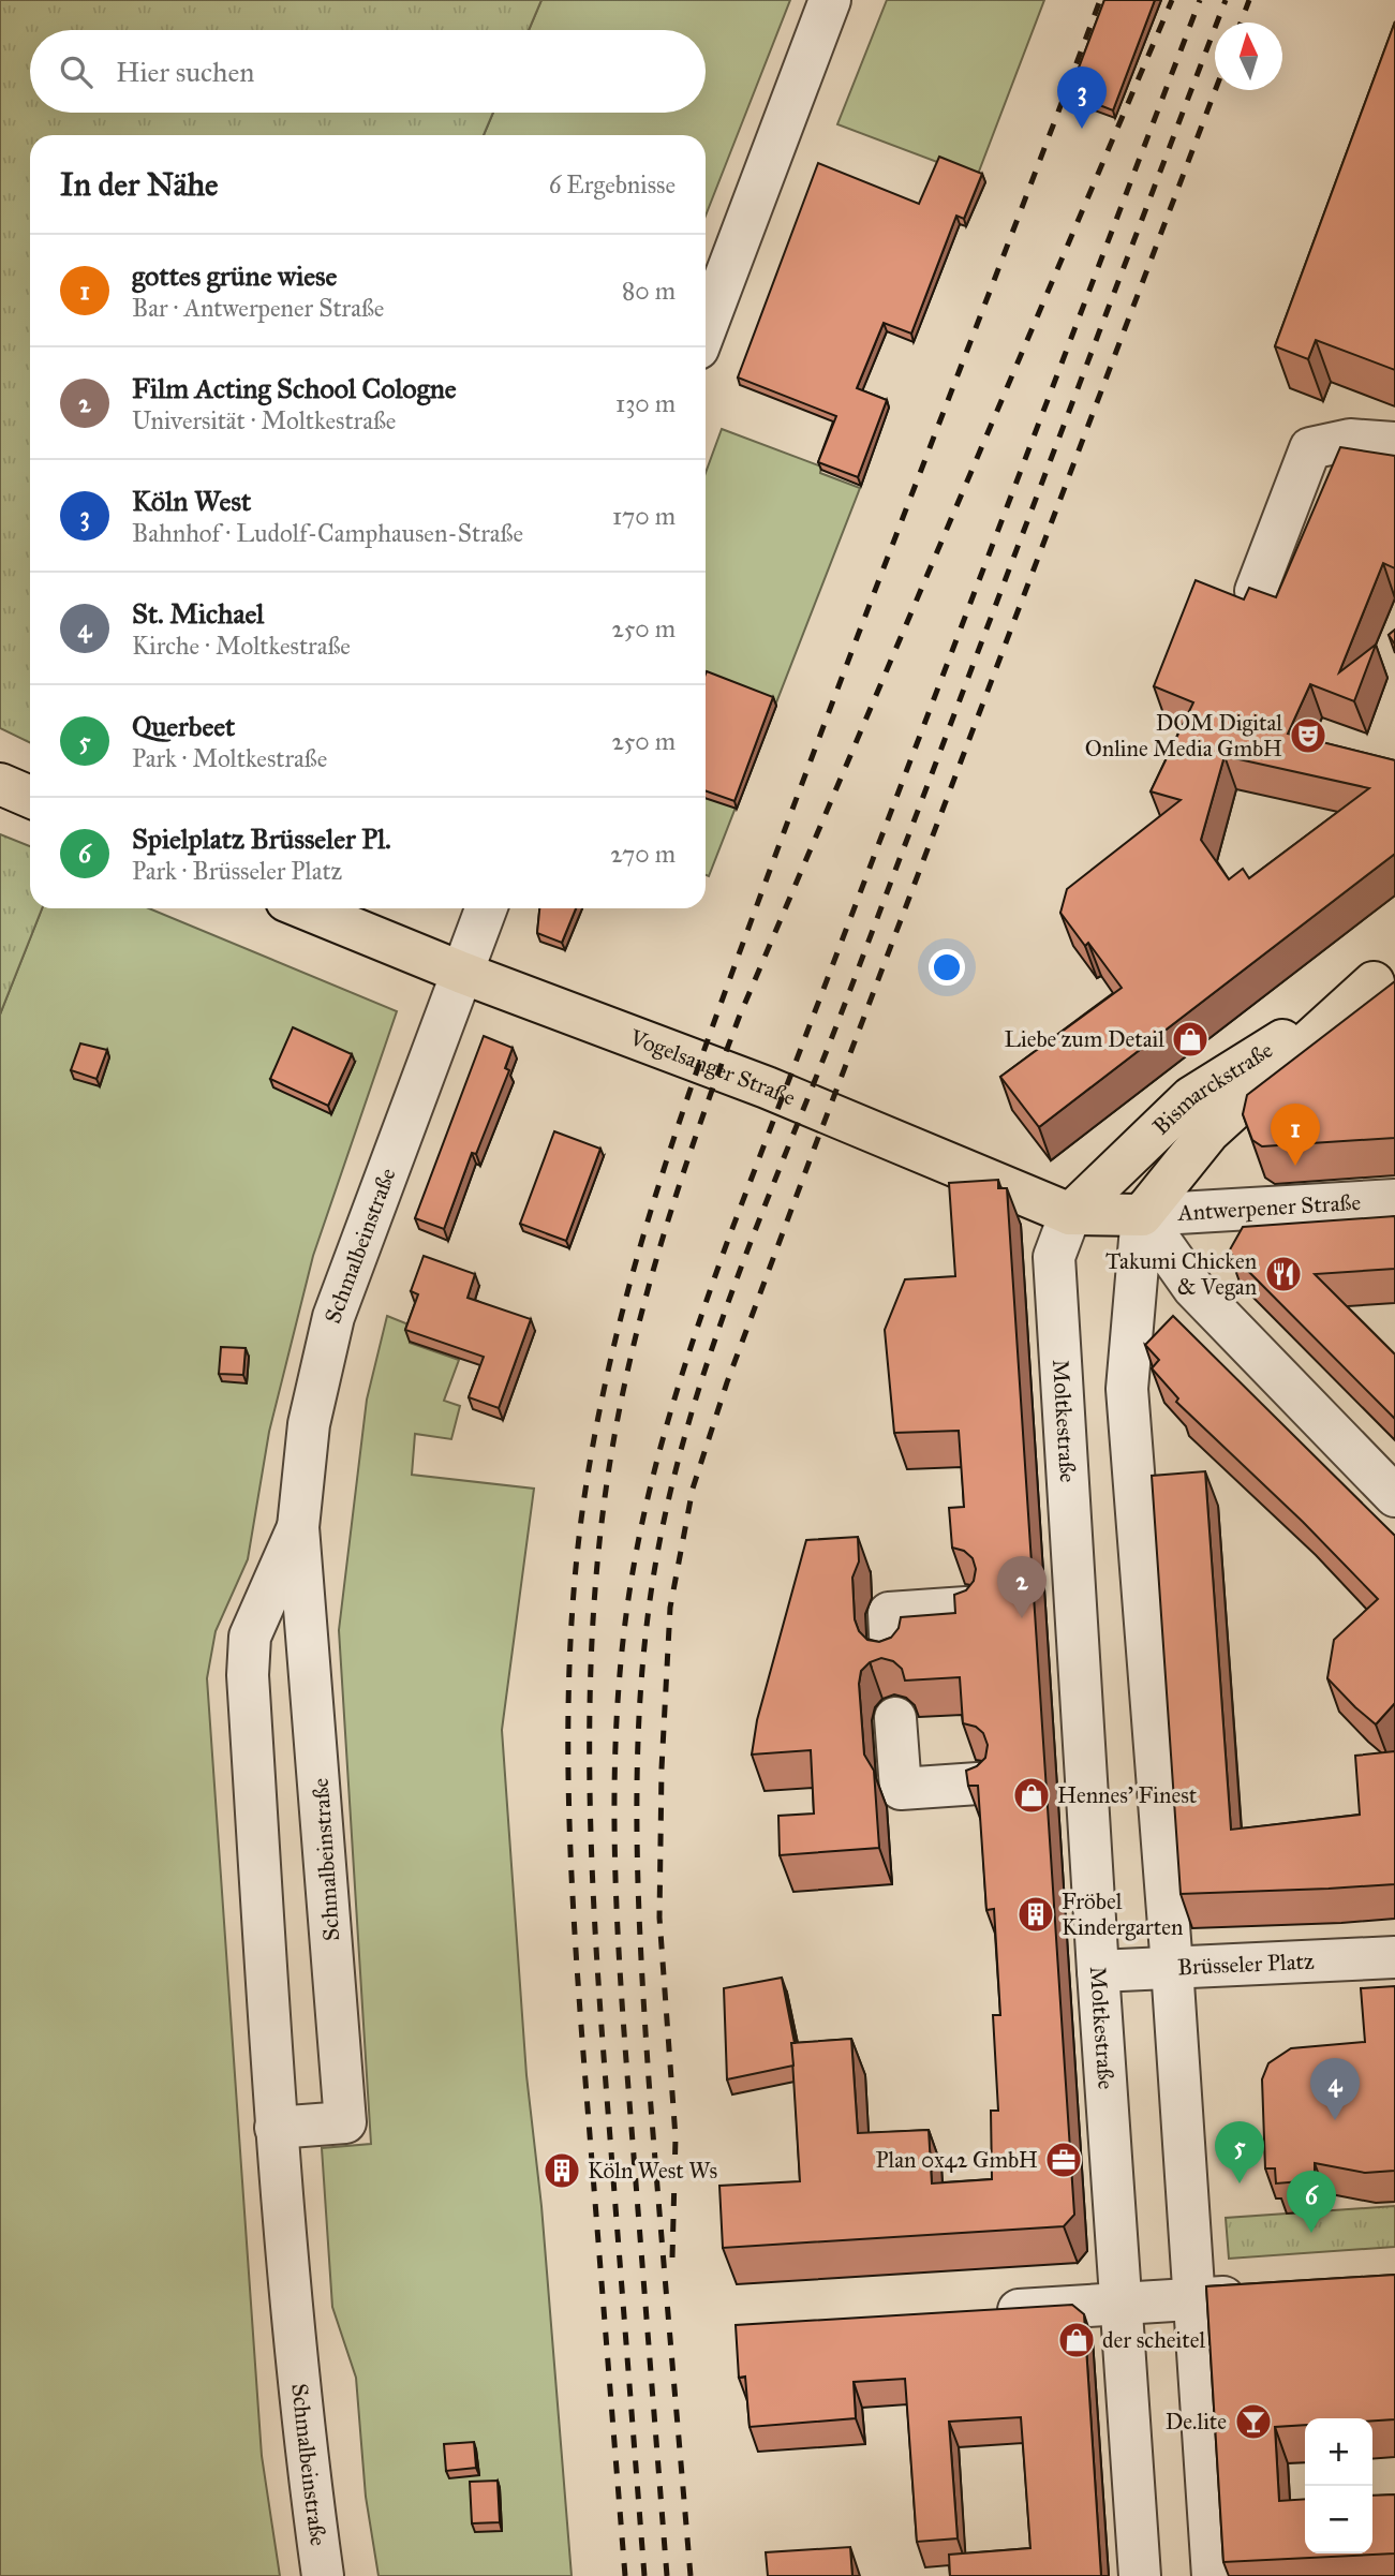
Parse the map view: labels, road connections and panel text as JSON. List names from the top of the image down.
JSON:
{
  "streets": {
    "main road": ["Vogelsanger Straße", "Bismarckstraße"],
    "street": [
      "Antwerpener Straße",
      "Schmalbeinstraße",
      "Moltkestraße",
      "Brüsseler Platz"
    ]
  },
  "crossings": [
    ["Vogelsanger Straße", "Bismarckstraße"],
    ["Vogelsanger Straße", "Antwerpener Straße"],
    ["Vogelsanger Straße", "Schmalbeinstraße"],
    ["Vogelsanger Straße", "Moltkestraße"],
    ["Bismarckstraße", "Antwerpener Straße"],
    ["Bismarckstraße", "Moltkestraße"],
    ["Moltkestraße", "Brüsseler Platz"]
  ],
  "places": {
    "theatre": ["DOM Digital Online Media GmbH"],
    "shop": ["Liebe zum Detail", "Hennes' Finest", "der scheitel"],
    "restaurant": ["Takumi Chicken & Vegan"],
    "building": ["Fröbel Kindergarten", "Köln West Ws"],
    "office": ["Plan 0x42 GmbH"],
    "bar": ["De.lite"]
  },
  "north": "top",
  "page": {
    "search": "Hier suchen",
    "pins": [
      "3",
      "1",
      "2",
      "4",
      "5",
      "6"
    ],
    "heading": ["In der Nähe", "6 Ergebnisse"],
    "list": [
      {
        "mark": "1",
        "name": "gottes grüne wiese",
        "note": "Bar · Antwerpener Straße",
        "value": "80 m"
      },
      {
        "mark": "2",
        "name": "Film Acting School Cologne",
        "note": "Universität · Moltkestraße",
        "value": "130 m"
      },
      {
        "mark": "3",
        "name": "Köln West",
        "note": "Bahnhof · Ludolf-Camphausen-Straße",
        "value": "170 m"
      },
      {
        "mark": "4",
        "name": "St. Michael",
        "note": "Kirche · Moltkestraße",
        "value": "250 m"
      },
      {
        "mark": "5",
        "name": "Querbeet",
        "note": "Park · Moltkestraße",
        "value": "250 m"
      },
      {
        "mark": "6",
        "name": "Spielplatz Brüsseler Pl.",
        "note": "Park · Brüsseler Platz",
        "value": "270 m"
      }
    ],
    "map_buttons": ["+", "−"]
  }
}
